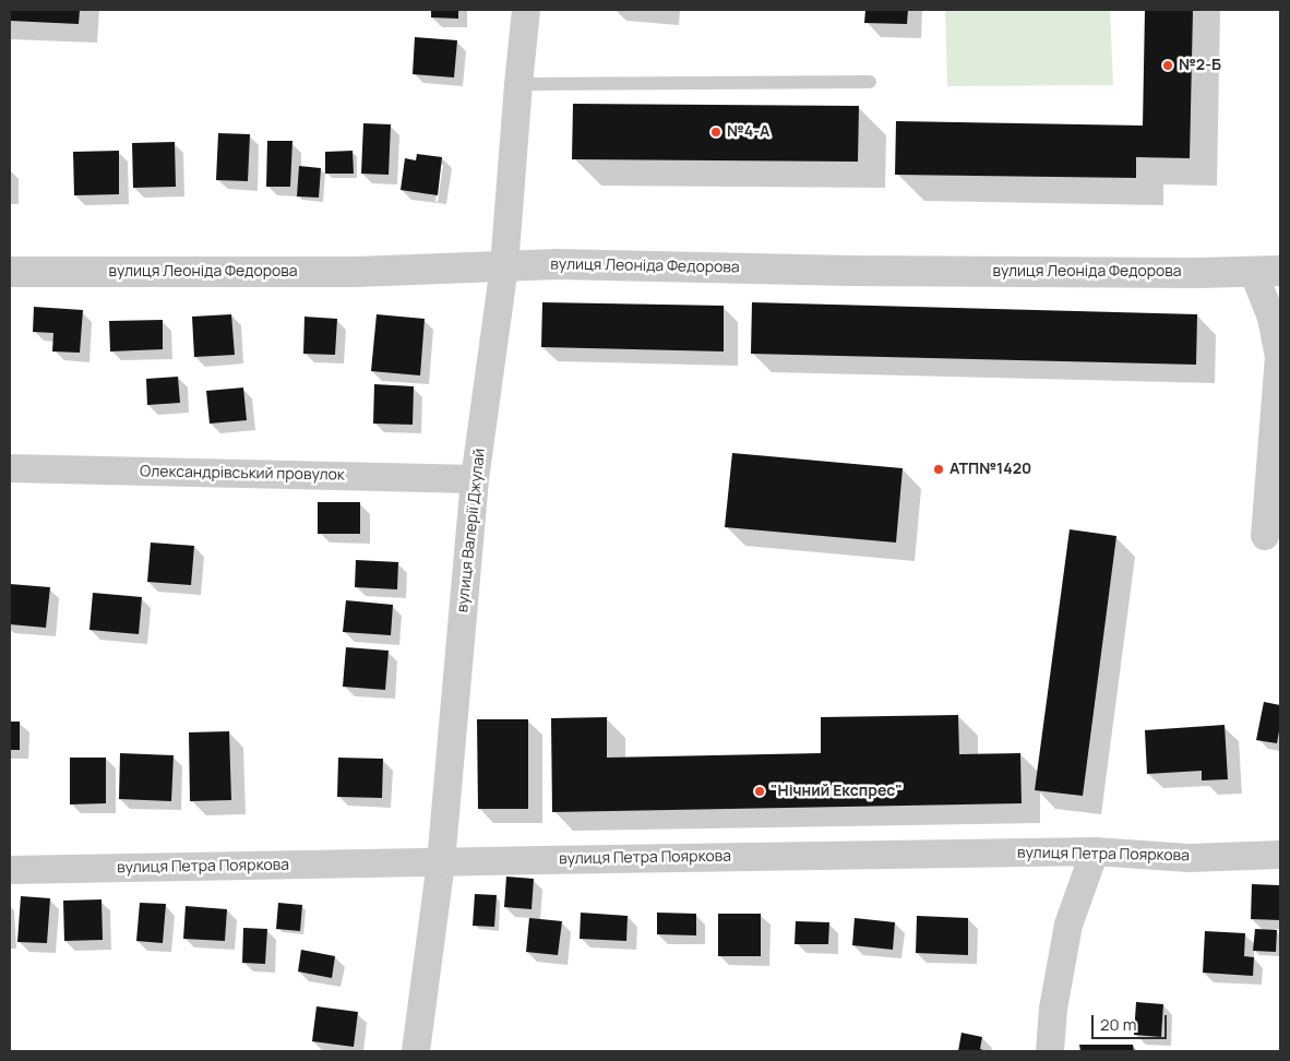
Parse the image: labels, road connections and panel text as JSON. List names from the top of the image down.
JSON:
{
  "streets": {
    "street": [
      "вулиця Леоніда Федорова",
      "Олександрівський провулок",
      "вулиця Валерії Джулай",
      "вулиця Петра Пояркова"
    ]
  },
  "crossings": [
    ["вулиця Леоніда Федорова", "вулиця Валерії Джулай"],
    ["Олександрівський провулок", "вулиця Валерії Джулай"],
    ["вулиця Валерії Джулай", "вулиця Петра Пояркова"]
  ],
  "places": [
    "№2-Б",
    "№4-А",
    "АТП№1420",
    "\"Нічний Експрес\""
  ],
  "scale_bar": "20 m"
}
